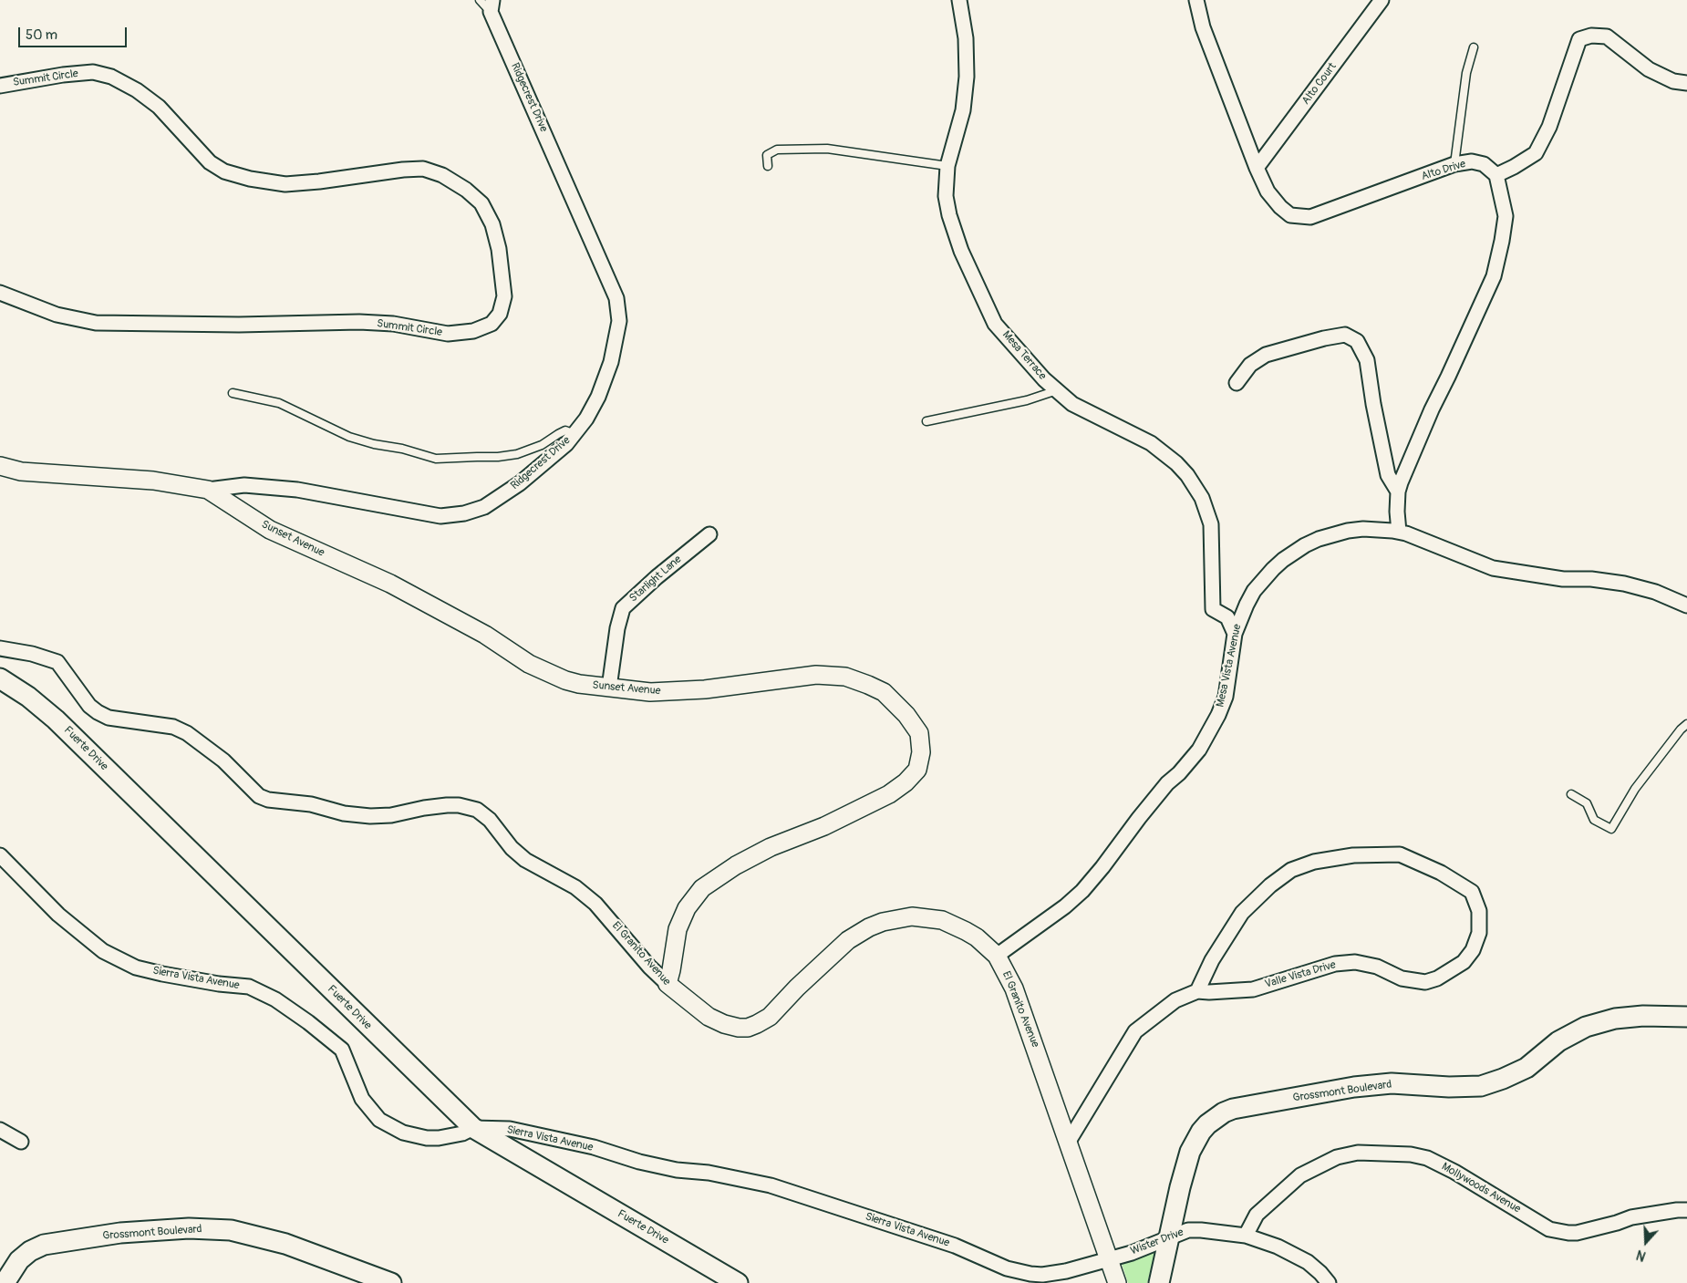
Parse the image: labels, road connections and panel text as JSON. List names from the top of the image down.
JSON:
{
  "streets": {
    "main road": ["Fuerte Drive", "Grossmont Boulevard"],
    "street": [
      "Summit Circle",
      "Alto Court",
      "Ridgecrest Drive",
      "Alto Drive",
      "Mesa Terrace",
      "Sunset Avenue",
      "Starlight Lane",
      "Mesa Vista Avenue",
      "El Granito Avenue",
      "Valle Vista Drive",
      "Sierra Vista Avenue",
      "Mollywoods Avenue",
      "Wister Drive"
    ]
  },
  "crossings": [
    ["Alto Court", "Alto Drive"],
    ["Ridgecrest Drive", "Sunset Avenue"],
    ["Mesa Terrace", "Mesa Vista Avenue"],
    ["Sunset Avenue", "Starlight Lane"],
    ["Sunset Avenue", "El Granito Avenue"],
    ["Mesa Vista Avenue", "El Granito Avenue"],
    ["Fuerte Drive", "Sierra Vista Avenue"],
    ["El Granito Avenue", "Valle Vista Drive"],
    ["El Granito Avenue", "Sierra Vista Avenue"],
    ["El Granito Avenue", "Wister Drive"],
    ["Sierra Vista Avenue", "Wister Drive"],
    ["Grossmont Boulevard", "Wister Drive"],
    ["Mollywoods Avenue", "Wister Drive"]
  ],
  "scale_bar": "50 m",
  "north": "bottom"
}
